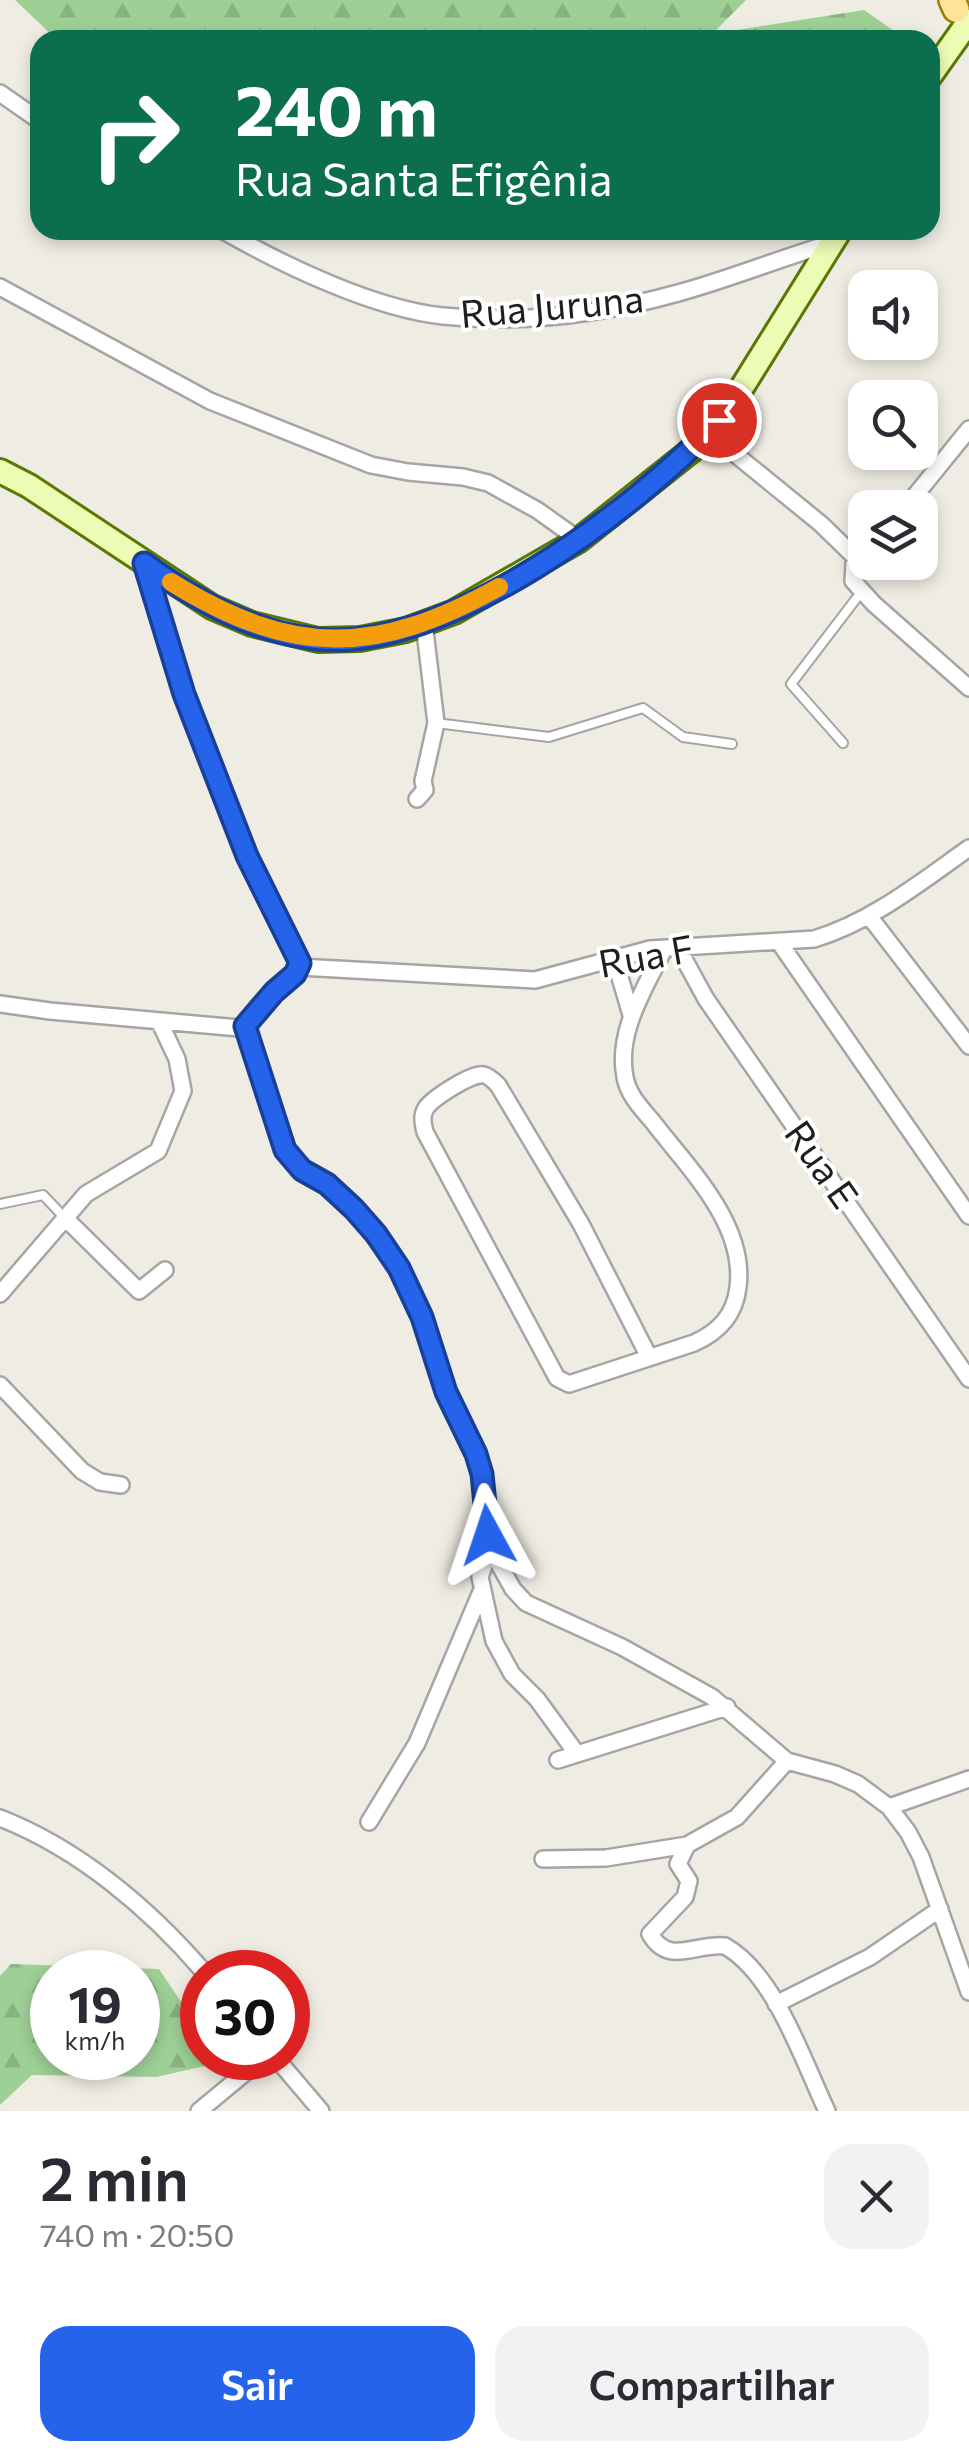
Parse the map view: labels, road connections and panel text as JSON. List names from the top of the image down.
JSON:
{
  "streets": {
    "street": ["Rua Juruna", "Rua F", "Rua E"]
  },
  "crossings": [
    ["Rua F", "Rua E"]
  ],
  "page": {
    "turn": ["240 m", "Rua Santa Efigênia"],
    "speed": "19 km/h",
    "limit": "30",
    "heading": ["2 min", "740 m · 20:50"],
    "buttons": ["Sair", "Compartilhar"]
  }
}
